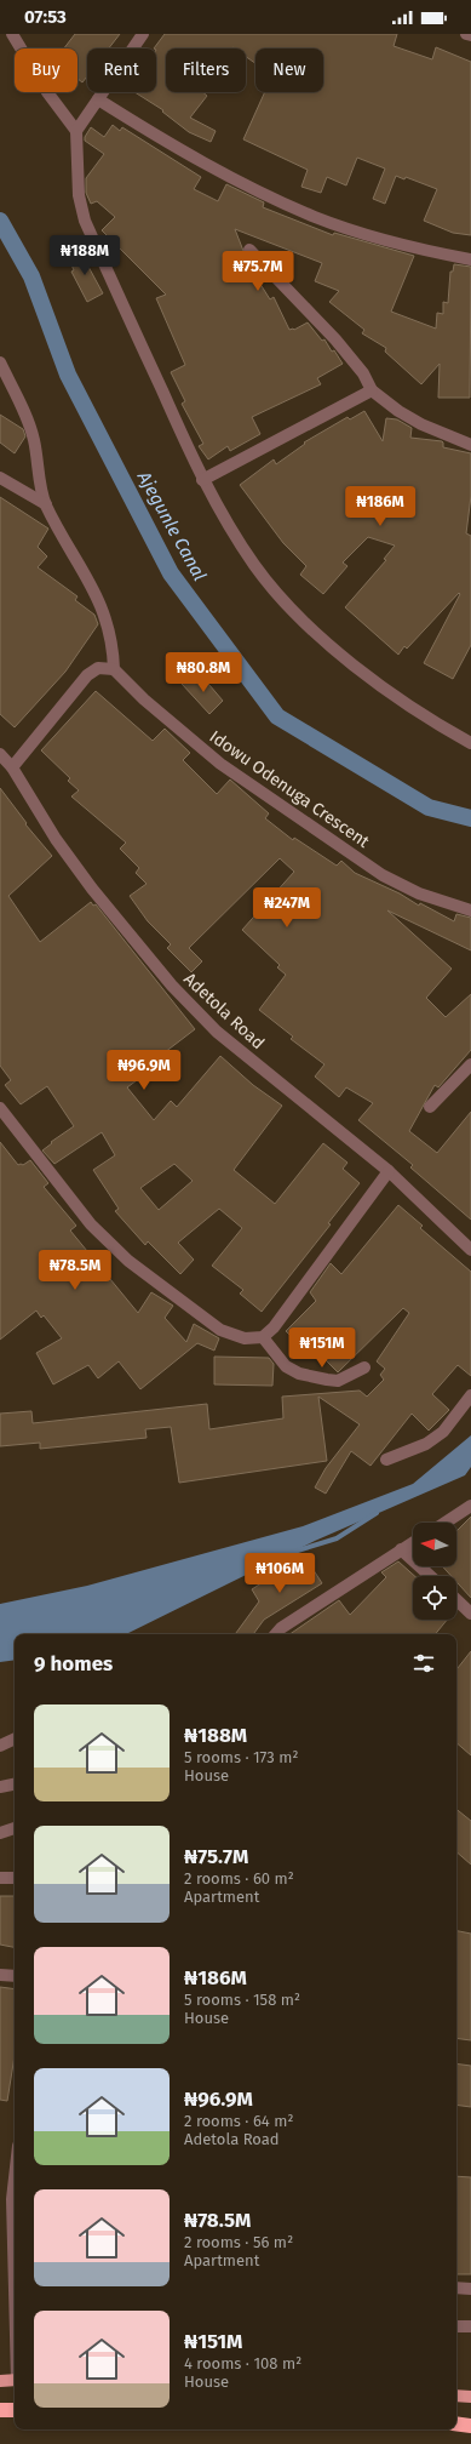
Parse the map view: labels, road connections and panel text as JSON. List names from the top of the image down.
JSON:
{
  "streets": {
    "street": ["Idowu Odenuga Crescent", "Adetola Road"]
  },
  "water": ["Ajegunle Canal"],
  "north": "left",
  "page": {
    "status": "07:53",
    "chip": [
      "Buy",
      "Rent",
      "Filters",
      "New"
    ],
    "price": [
      "₦188M",
      "₦75.7M",
      "₦186M",
      "₦80.8M",
      "₦247M",
      "₦96.9M",
      "₦78.5M",
      "₦151M",
      "₦106M"
    ],
    "heading": "9 homes",
    "list": [
      {
        "name": "₦188M",
        "note": "5 rooms · 173 m² · House"
      },
      {
        "name": "₦75.7M",
        "note": "2 rooms · 60 m² · Apartment"
      },
      {
        "name": "₦186M",
        "note": "5 rooms · 158 m² · House"
      },
      {
        "name": "₦96.9M",
        "note": "2 rooms · 64 m² · Adetola Road"
      },
      {
        "name": "₦78.5M",
        "note": "2 rooms · 56 m² · Apartment"
      },
      {
        "name": "₦151M",
        "note": "4 rooms · 108 m² · House"
      }
    ]
  }
}
